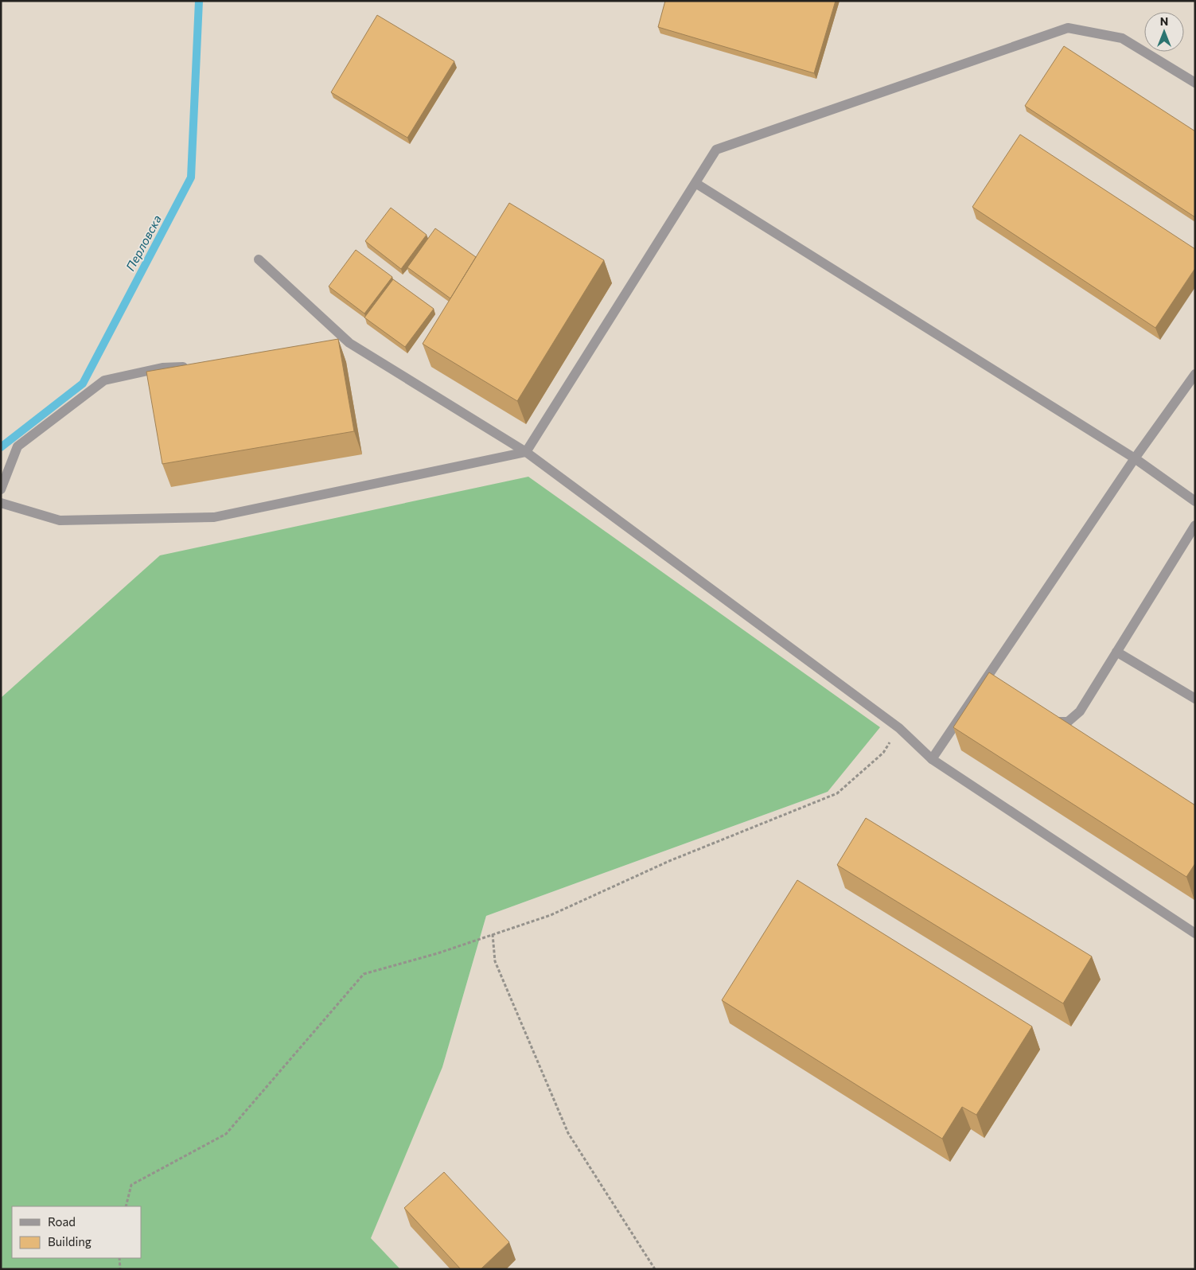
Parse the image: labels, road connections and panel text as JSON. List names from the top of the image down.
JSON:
{
  "water": ["Перловска"],
  "legend": ["Road", "Building"],
  "north": "top"
}
